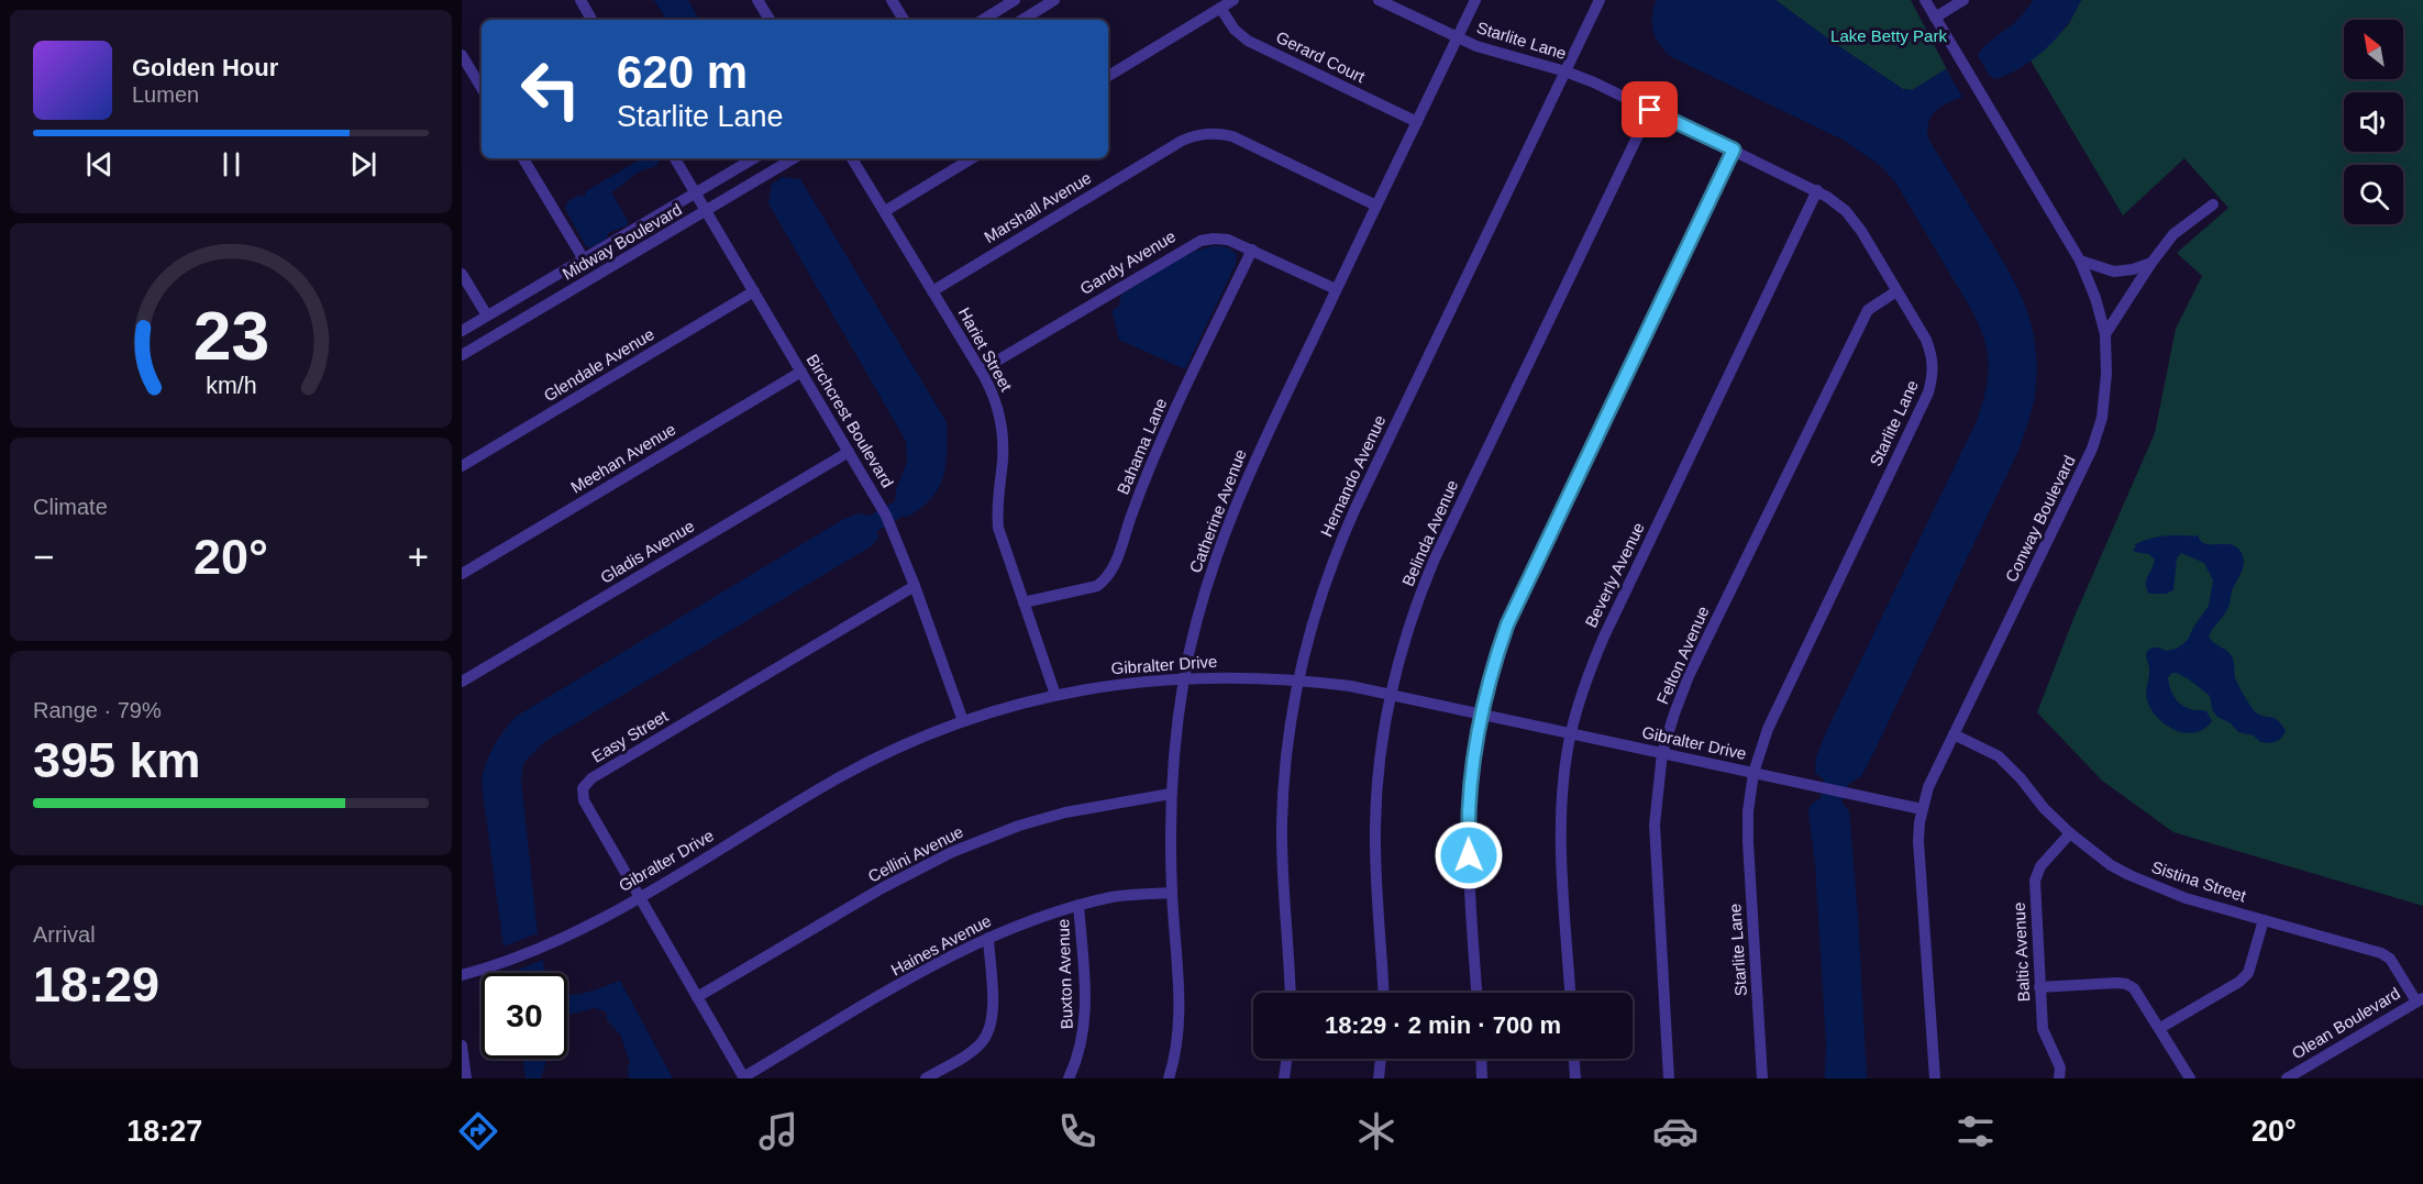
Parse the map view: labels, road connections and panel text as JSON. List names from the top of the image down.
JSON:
{
  "streets": {
    "street": [
      "Starlite Lane",
      "Gerard Court",
      "Marshall Avenue",
      "Midway Boulevard",
      "Gandy Avenue",
      "Hariet Street",
      "Glendale Avenue",
      "Birchcrest Boulevard",
      "Bahama Lane",
      "Meehan Avenue",
      "Hernando Avenue",
      "Catherine Avenue",
      "Conway Boulevard",
      "Belinda Avenue",
      "Gladis Avenue",
      "Beverly Avenue",
      "Felton Avenue",
      "Gibralter Drive",
      "Easy Street",
      "Cellini Avenue",
      "Sistina Street",
      "Haines Avenue",
      "Baltic Avenue",
      "Buxton Avenue",
      "Olean Boulevard"
    ]
  },
  "crossings": [
    ["Starlite Lane", "Hernando Avenue"],
    ["Starlite Lane", "Catherine Avenue"],
    ["Starlite Lane", "Belinda Avenue"],
    ["Starlite Lane", "Beverly Avenue"],
    ["Starlite Lane", "Felton Avenue"],
    ["Starlite Lane", "Gibralter Drive"],
    ["Gerard Court", "Catherine Avenue"],
    ["Marshall Avenue", "Hariet Street"],
    ["Marshall Avenue", "Catherine Avenue"],
    ["Midway Boulevard", "Birchcrest Boulevard"],
    ["Gandy Avenue", "Hariet Street"],
    ["Gandy Avenue", "Bahama Lane"],
    ["Gandy Avenue", "Catherine Avenue"],
    ["Hariet Street", "Bahama Lane"],
    ["Hariet Street", "Gibralter Drive"],
    ["Glendale Avenue", "Birchcrest Boulevard"],
    ["Birchcrest Boulevard", "Meehan Avenue"],
    ["Birchcrest Boulevard", "Gladis Avenue"],
    ["Birchcrest Boulevard", "Gibralter Drive"],
    ["Birchcrest Boulevard", "Easy Street"],
    ["Hernando Avenue", "Gibralter Drive"],
    ["Catherine Avenue", "Gibralter Drive"],
    ["Catherine Avenue", "Cellini Avenue"],
    ["Catherine Avenue", "Haines Avenue"],
    ["Conway Boulevard", "Gibralter Drive"],
    ["Conway Boulevard", "Sistina Street"],
    ["Belinda Avenue", "Gibralter Drive"],
    ["Beverly Avenue", "Gibralter Drive"],
    ["Felton Avenue", "Gibralter Drive"],
    ["Gibralter Drive", "Easy Street"],
    ["Easy Street", "Cellini Avenue"],
    ["Easy Street", "Haines Avenue"],
    ["Sistina Street", "Baltic Avenue"],
    ["Sistina Street", "Olean Boulevard"],
    ["Haines Avenue", "Buxton Avenue"]
  ],
  "parks": ["Lake Betty Park"],
  "north": "top left",
  "page": {
    "turn": ["620 m", "Starlite Lane"],
    "song": ["Golden Hour", "Lumen"],
    "tile": [
      "Climate",
      ["Range · 79%", "395 km"],
      ["Arrival", "18:29"]
    ],
    "heat": ["−", "20°", "+"],
    "limit": "30",
    "trip": "18:29 · 2 min · 700 m",
    "tabs": ["18:27", "20°"],
    "gauge": ["23", "km/h"]
  }
}
